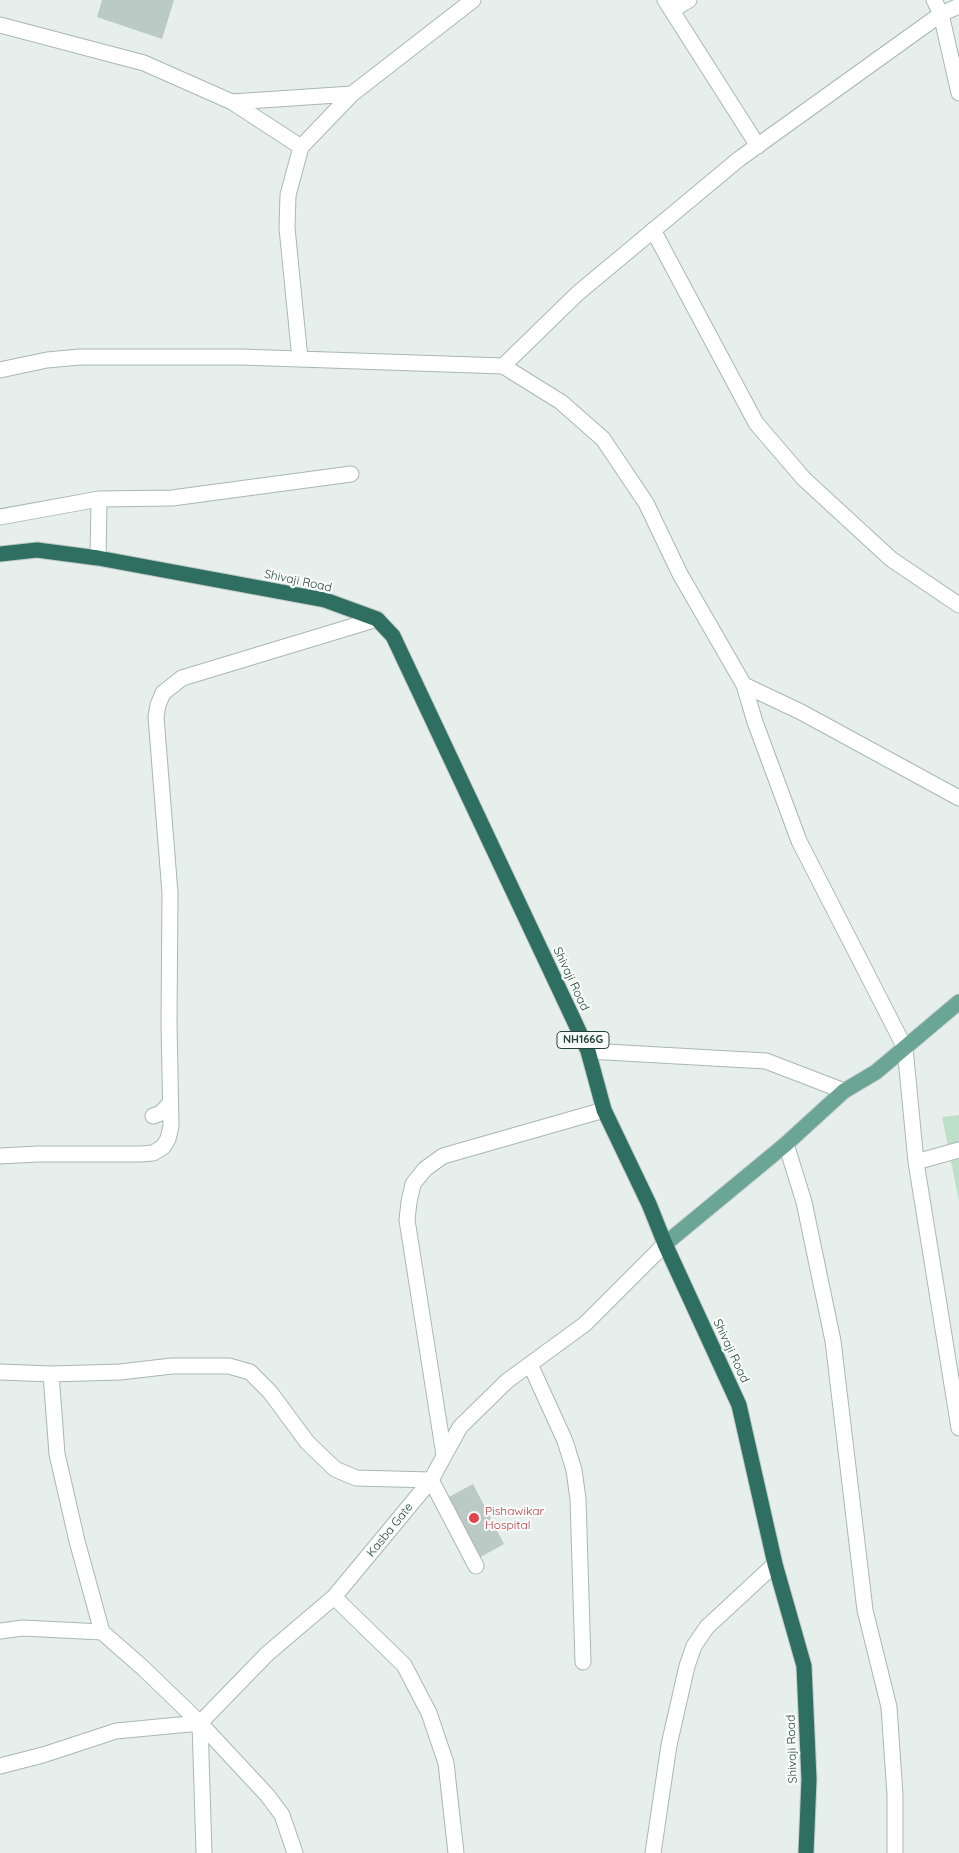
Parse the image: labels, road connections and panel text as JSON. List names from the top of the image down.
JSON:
{
  "streets": {
    "highway": ["Shivaji Road", "NH166G"],
    "street": ["Kasba Gate"]
  },
  "crossings": [
    ["Shivaji Road", "Kasba Gate"]
  ],
  "places": ["Pishawikar Hospital"]
}
